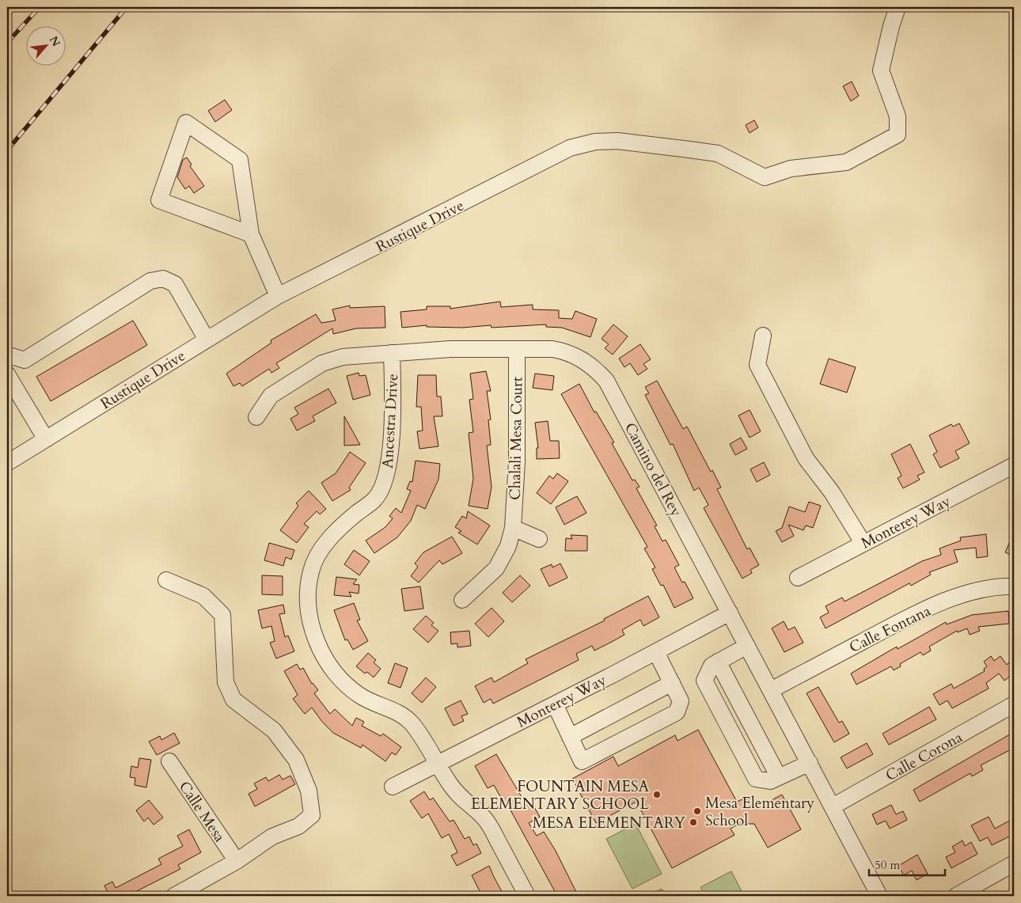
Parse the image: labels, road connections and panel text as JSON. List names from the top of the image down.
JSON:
{
  "streets": {
    "street": [
      "Rustique Drive",
      "Ancestra Drive",
      "Chalali Mesa Court",
      "Camino del Rey",
      "Monterey Way",
      "Calle Fontana",
      "Calle Corona",
      "Calle Mesa"
    ]
  },
  "crossings": [
    ["Ancestra Drive", "Camino del Rey"],
    ["Ancestra Drive", "Monterey Way"],
    ["Chalali Mesa Court", "Camino del Rey"],
    ["Camino del Rey", "Monterey Way"],
    ["Camino del Rey", "Calle Fontana"],
    ["Camino del Rey", "Calle Corona"]
  ],
  "places": ["FOUNTAIN MESA ELEMENTARY SCHOOL", "Mesa Elementary School", "MESA ELEMENTARY"],
  "scale_bar": "50 m",
  "north": "top right"
}
